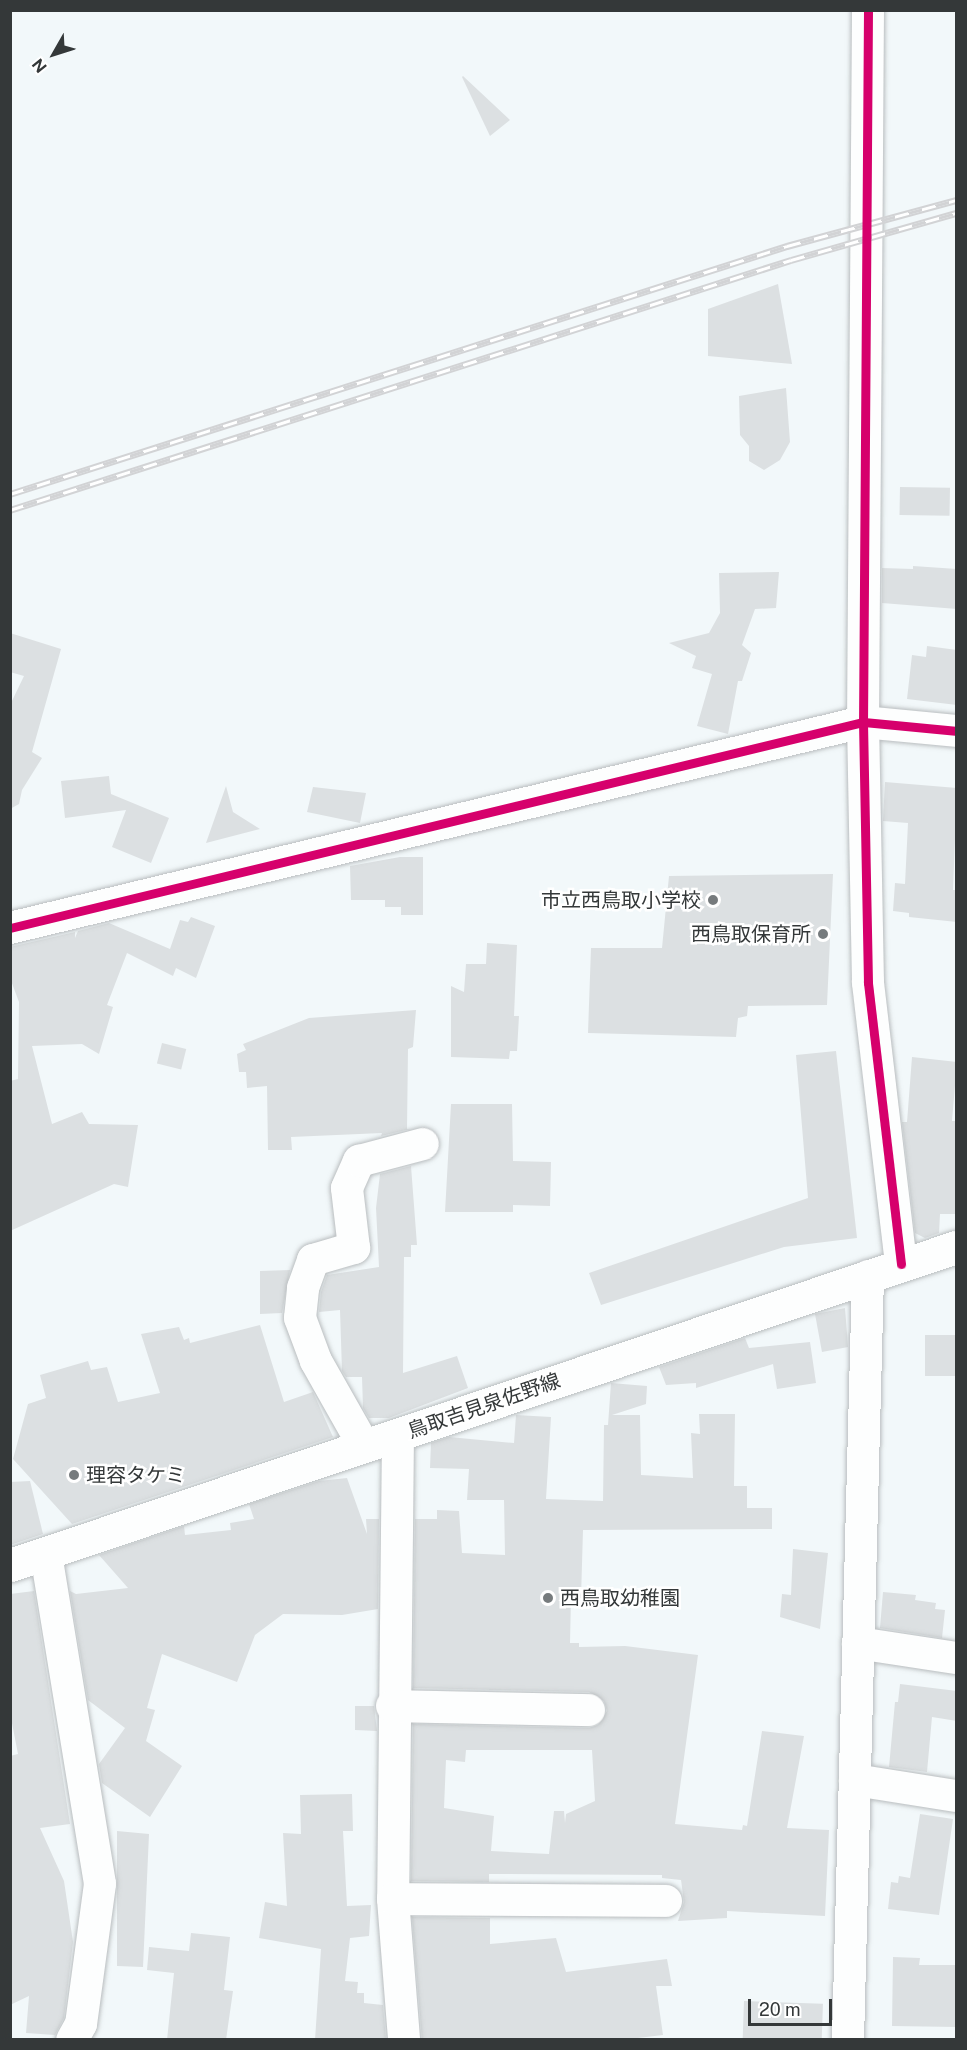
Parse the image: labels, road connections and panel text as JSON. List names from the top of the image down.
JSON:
{
  "streets": {
    "main road": ["鳥取吉見泉佐野線"]
  },
  "places": [
    "市立西鳥取小学校",
    "西鳥取保育所",
    "理容タケミ",
    "西鳥取幼稚園"
  ],
  "scale_bar": "20 m",
  "north": "bottom left"
}
